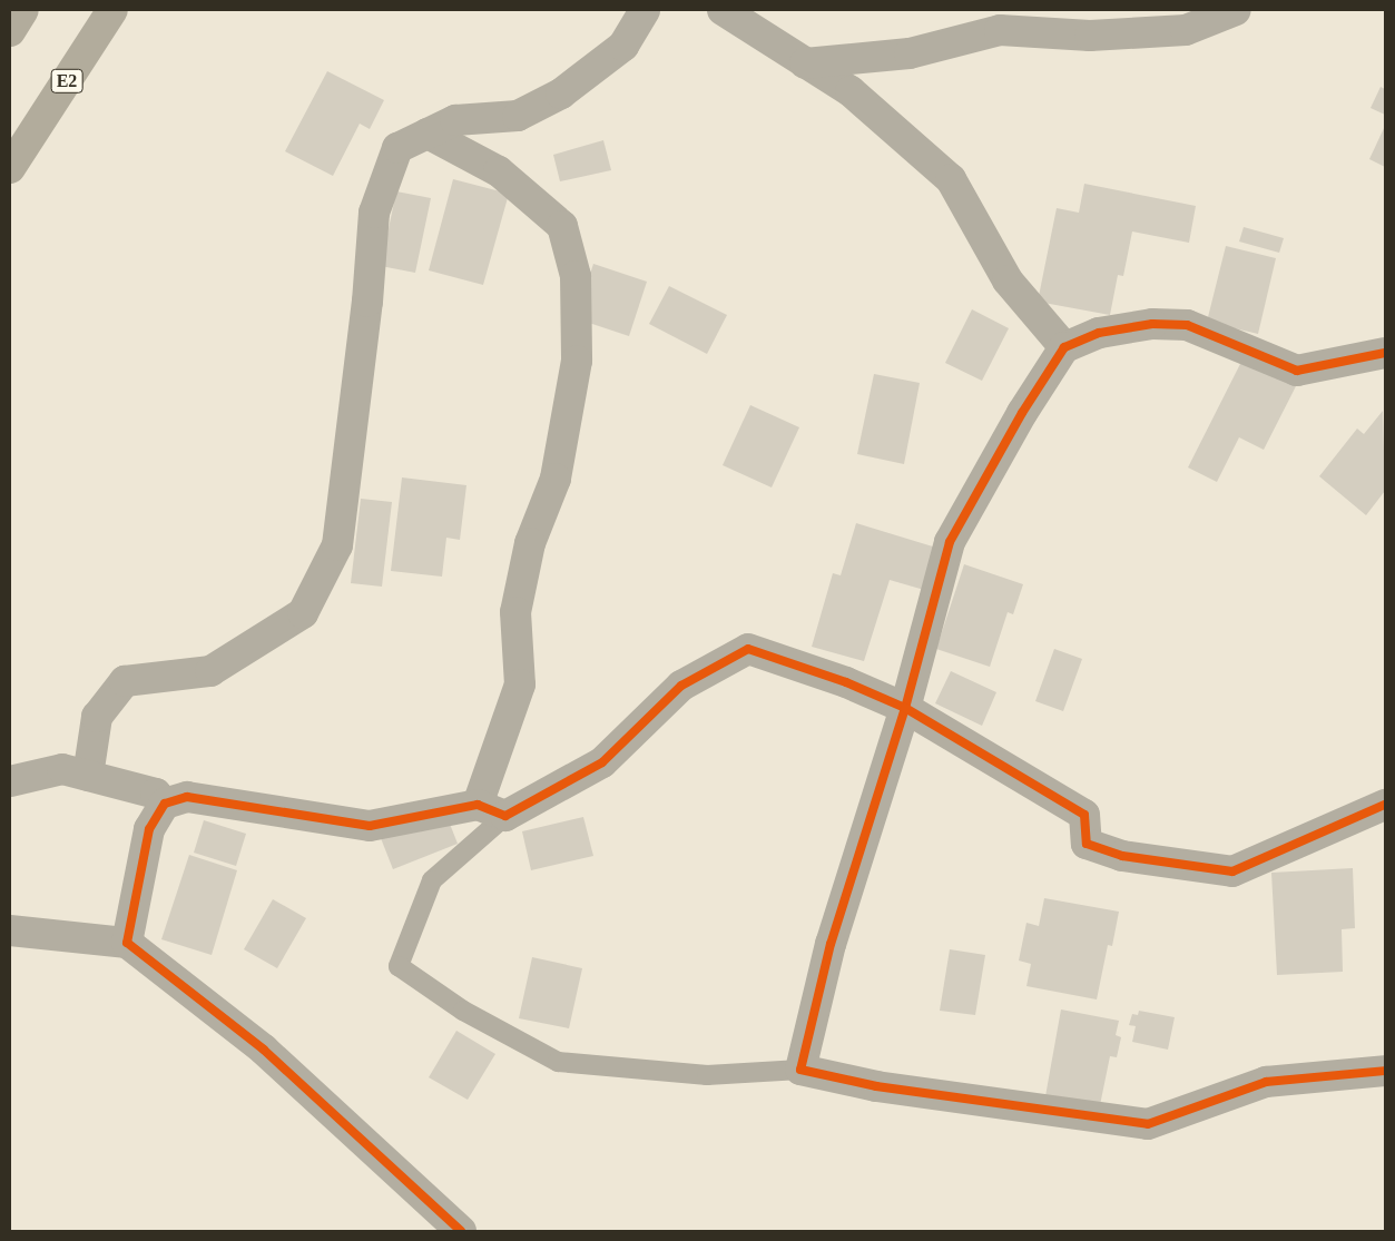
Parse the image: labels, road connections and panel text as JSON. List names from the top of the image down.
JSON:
{
  "streets": {
    "highway": ["E2"]
  }
}
